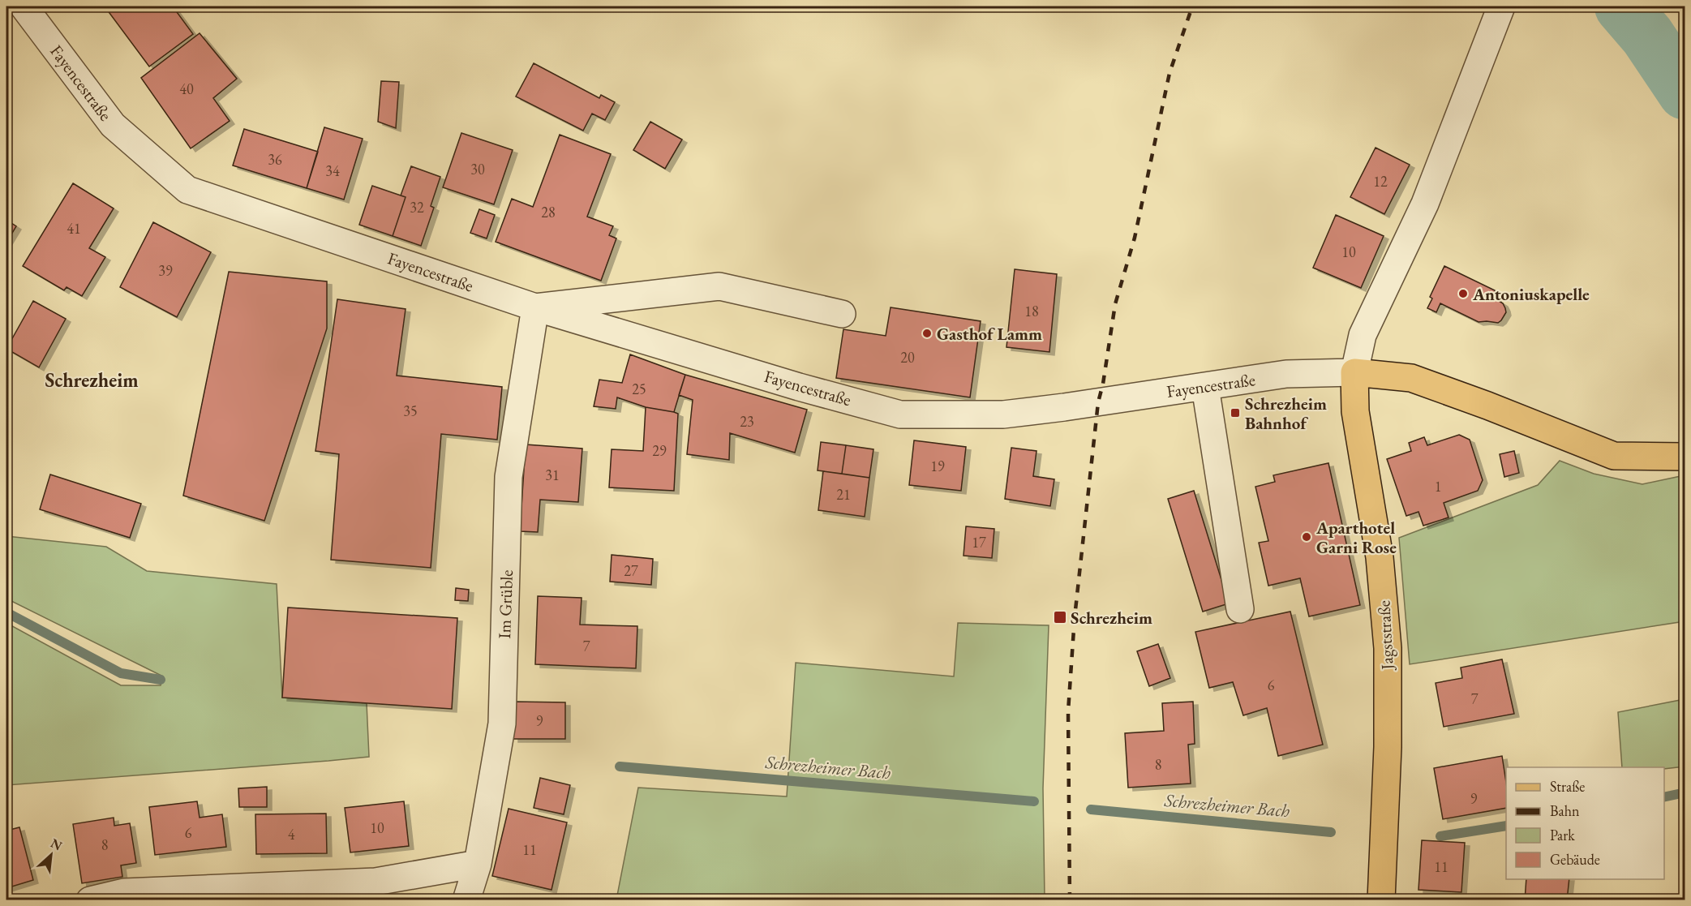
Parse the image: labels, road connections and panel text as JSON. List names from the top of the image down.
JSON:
{
  "streets": {
    "main road": ["Fayencestraße", "Jagststraße"],
    "street": ["Im Grüble"]
  },
  "crossings": [
    ["Fayencestraße", "Im Grüble"],
    ["Fayencestraße", "Jagststraße"]
  ],
  "districts": ["Schrezheim"],
  "water": ["Schrezheimer Bach"],
  "places": {
    "other": ["Antoniuskapelle", "Gasthof Lamm", "Aparthotel Garni Rose"],
    "transit": ["Schrezheim Bahnhof", "Schrezheim"]
  },
  "house_numbers": [
    "40",
    "36",
    "30",
    "34",
    "12",
    "32",
    "28",
    "41",
    "10",
    "39",
    "18",
    "20",
    "25",
    "35",
    "23",
    "29",
    "19",
    "31",
    "1",
    "21",
    "17",
    "27",
    "7",
    "6",
    "7",
    "9",
    "8",
    "9",
    "10",
    "6",
    "4",
    "8",
    "11",
    "11"
  ],
  "legend": [
    "Straße",
    "Bahn",
    "Park",
    "Gebäude"
  ],
  "north": "top right"
}
